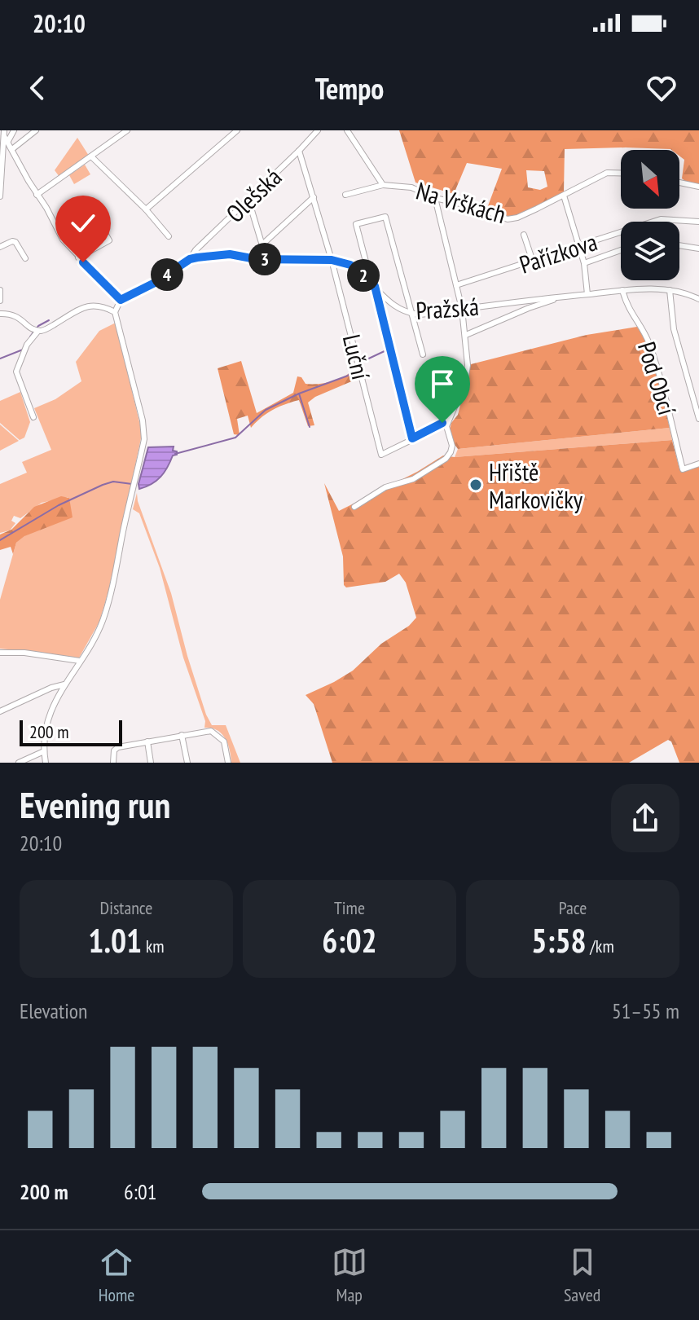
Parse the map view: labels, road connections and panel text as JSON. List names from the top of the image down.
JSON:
{
  "streets": {
    "street": [
      "Olešská",
      "Na Vrškách",
      "Pařízkova",
      "Pražská",
      "Luční",
      "Pod Obcí"
    ]
  },
  "crossings": [
    ["Olešská", "Pražská"],
    ["Olešská", "Luční"],
    ["Pražská", "Luční"],
    ["Pražská", "Pod Obcí"]
  ],
  "places": ["Hřiště Markovičky"],
  "scale_bar": "200 m",
  "north": "bottom right",
  "page": {
    "status": "20:10",
    "header": "Tempo",
    "pins": ["3", "4", "2"],
    "scale": "200 m",
    "heading": ["Evening run", "20:10"],
    "stats": [
      ["Distance", "1.01 km"],
      ["Time", "6:02"],
      ["Pace", "5:58 /km"]
    ],
    "chart": ["Elevation", "51–55 m"],
    "list": [
      {
        "name": "200 m",
        "note": "6:01"
      }
    ],
    "tabs": ["Home", "Map", "Saved"]
  }
}
